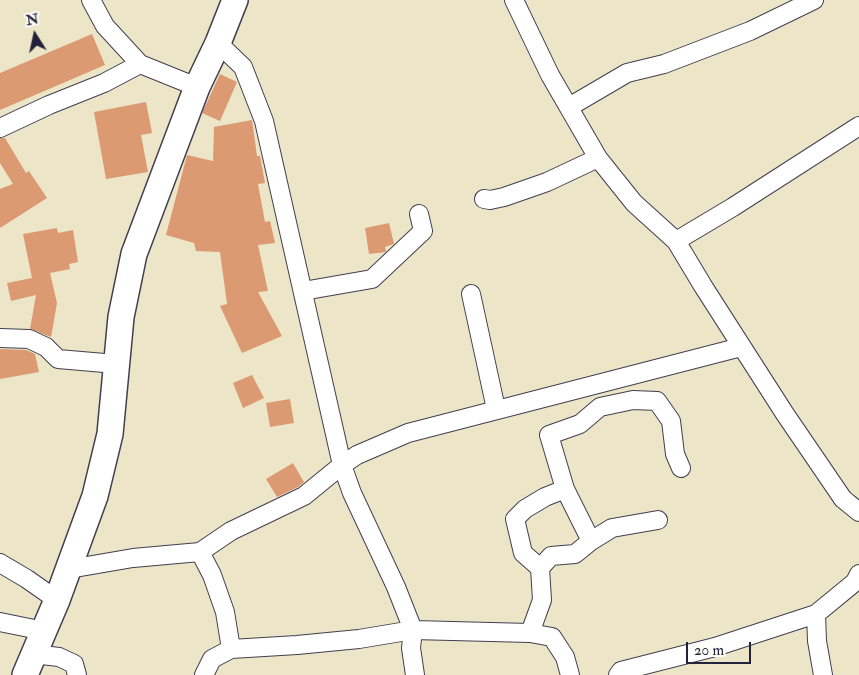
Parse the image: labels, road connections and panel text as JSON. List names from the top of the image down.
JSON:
{
  "scale_bar": "20 m",
  "north": "top"
}
